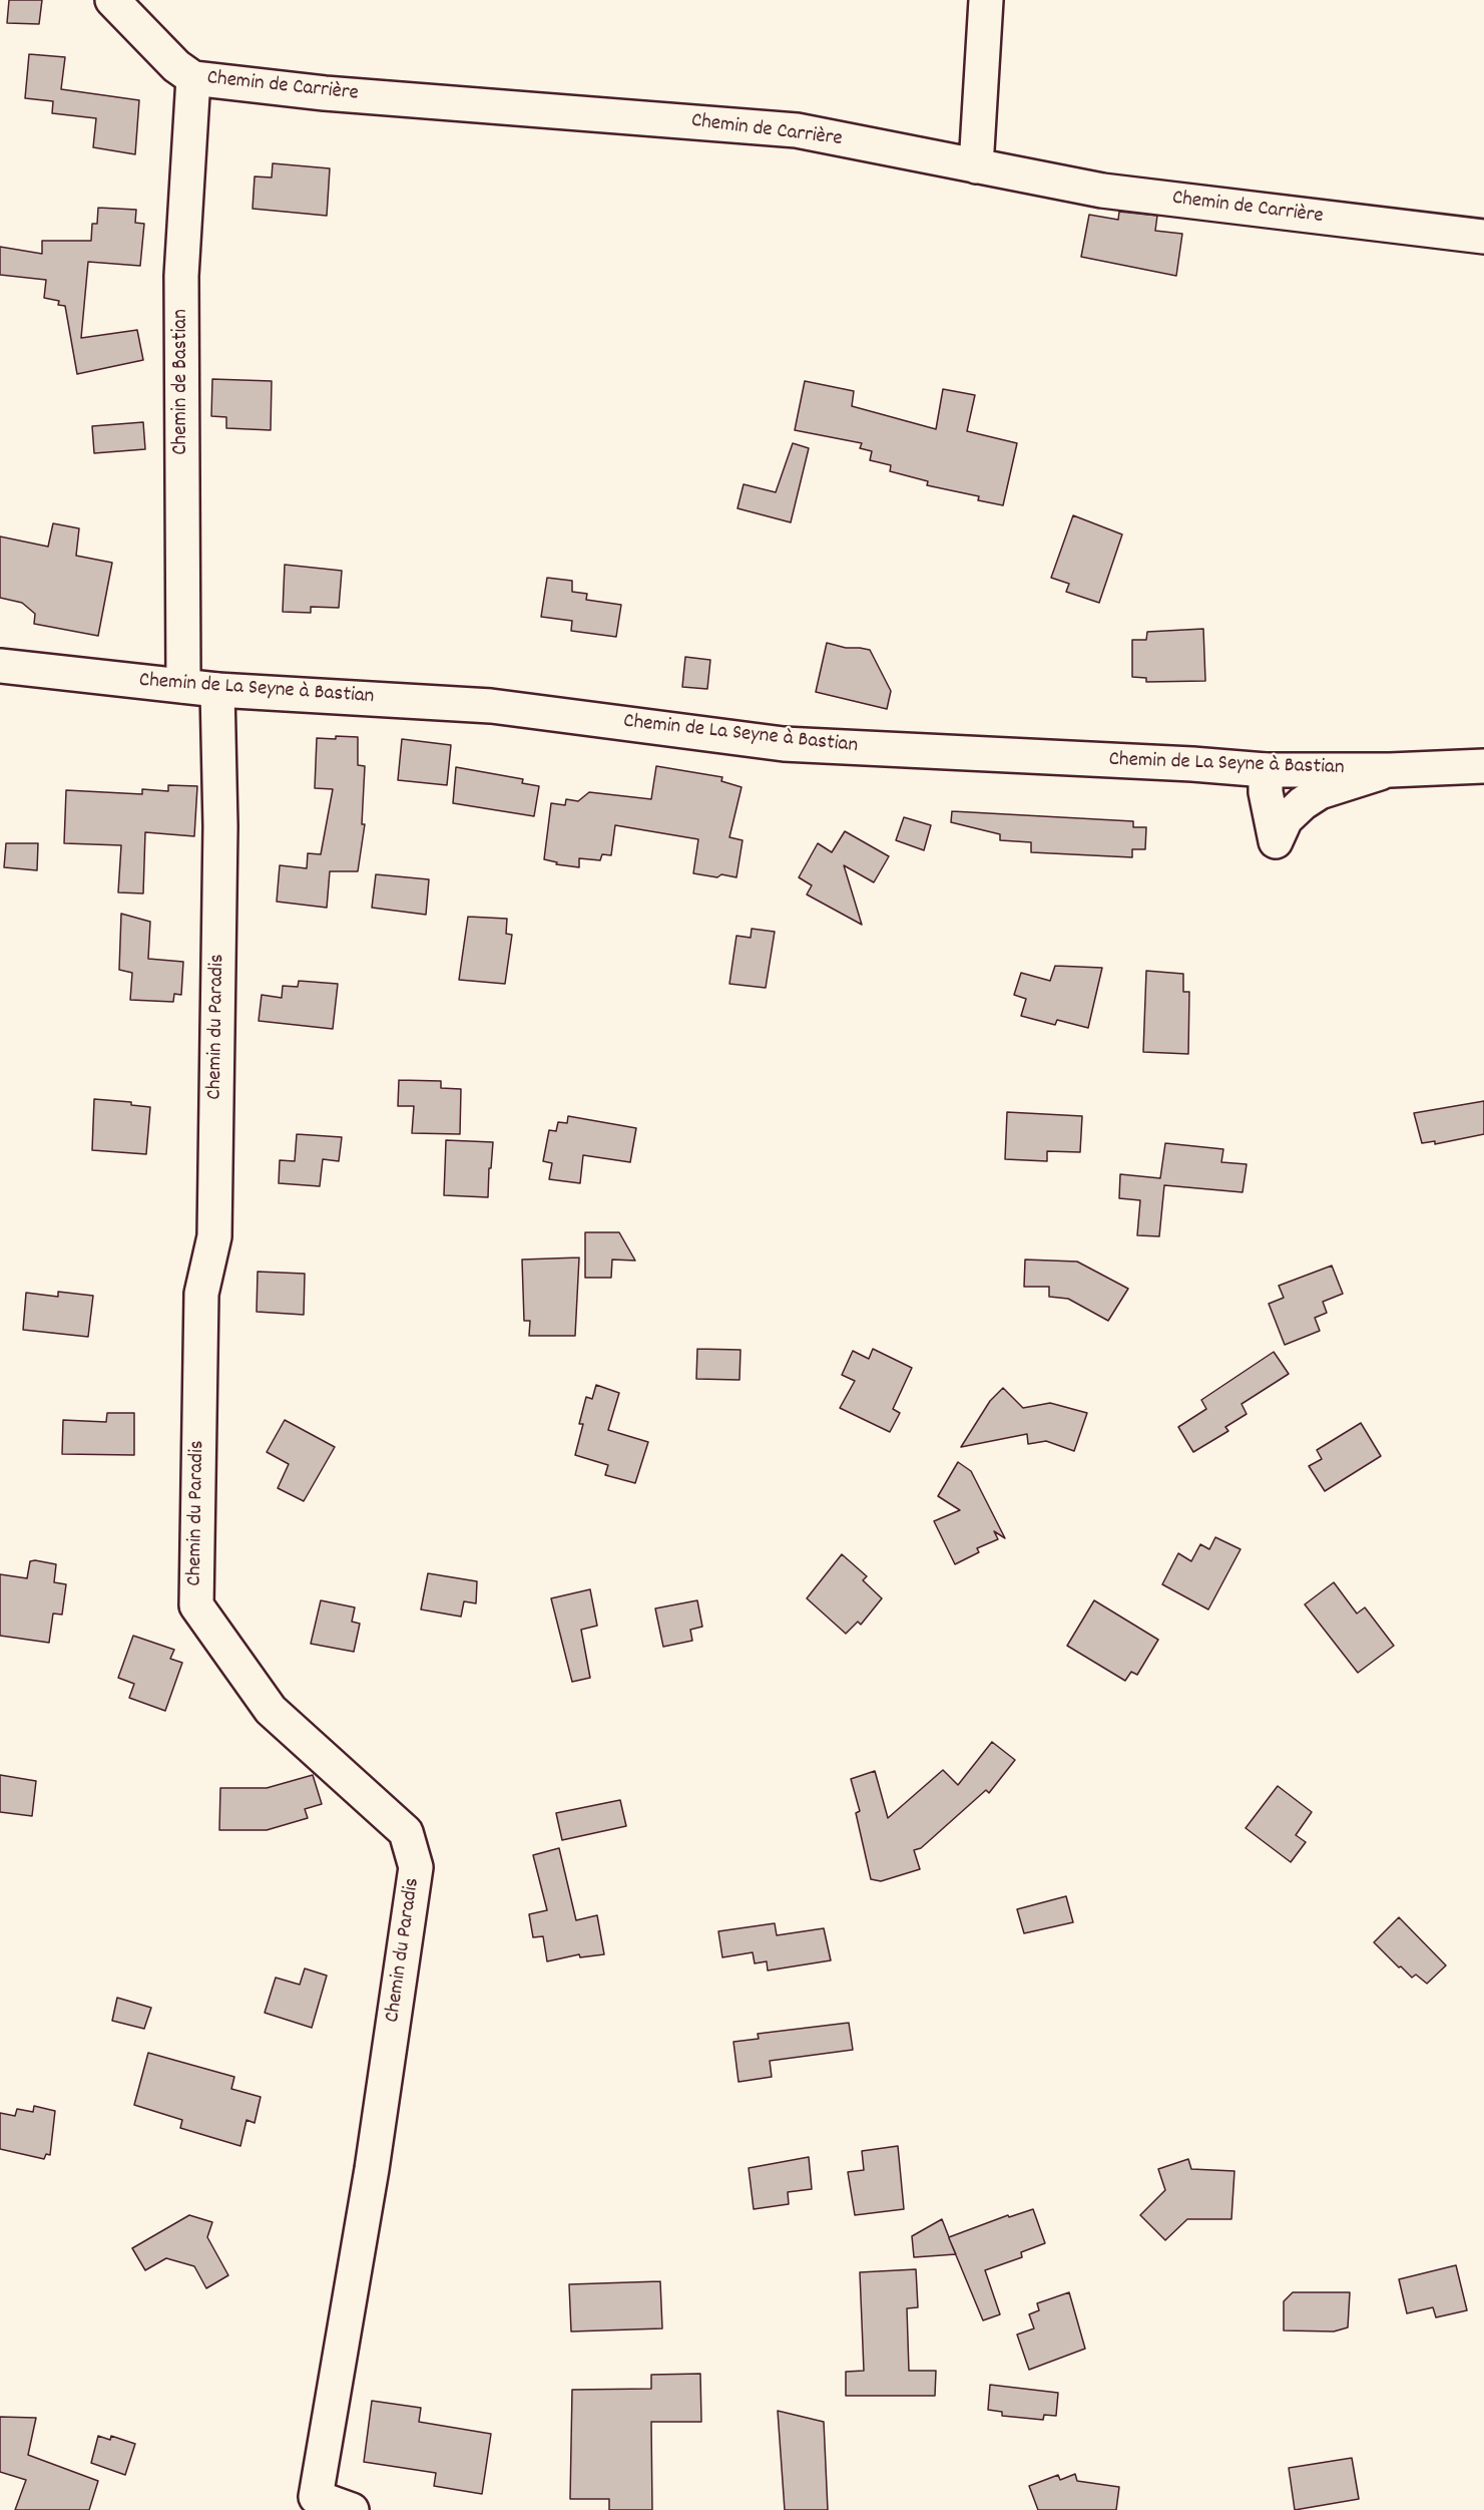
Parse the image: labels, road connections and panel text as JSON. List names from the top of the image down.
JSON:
{
  "streets": {
    "street": [
      "Chemin de Carrière",
      "Chemin de Bastian",
      "Chemin de La Seyne à Bastian",
      "Chemin du Paradis"
    ]
  },
  "crossings": [
    ["Chemin de Carrière", "Chemin de Bastian"],
    ["Chemin de Bastian", "Chemin de La Seyne à Bastian"],
    ["Chemin de La Seyne à Bastian", "Chemin du Paradis"]
  ]
}
